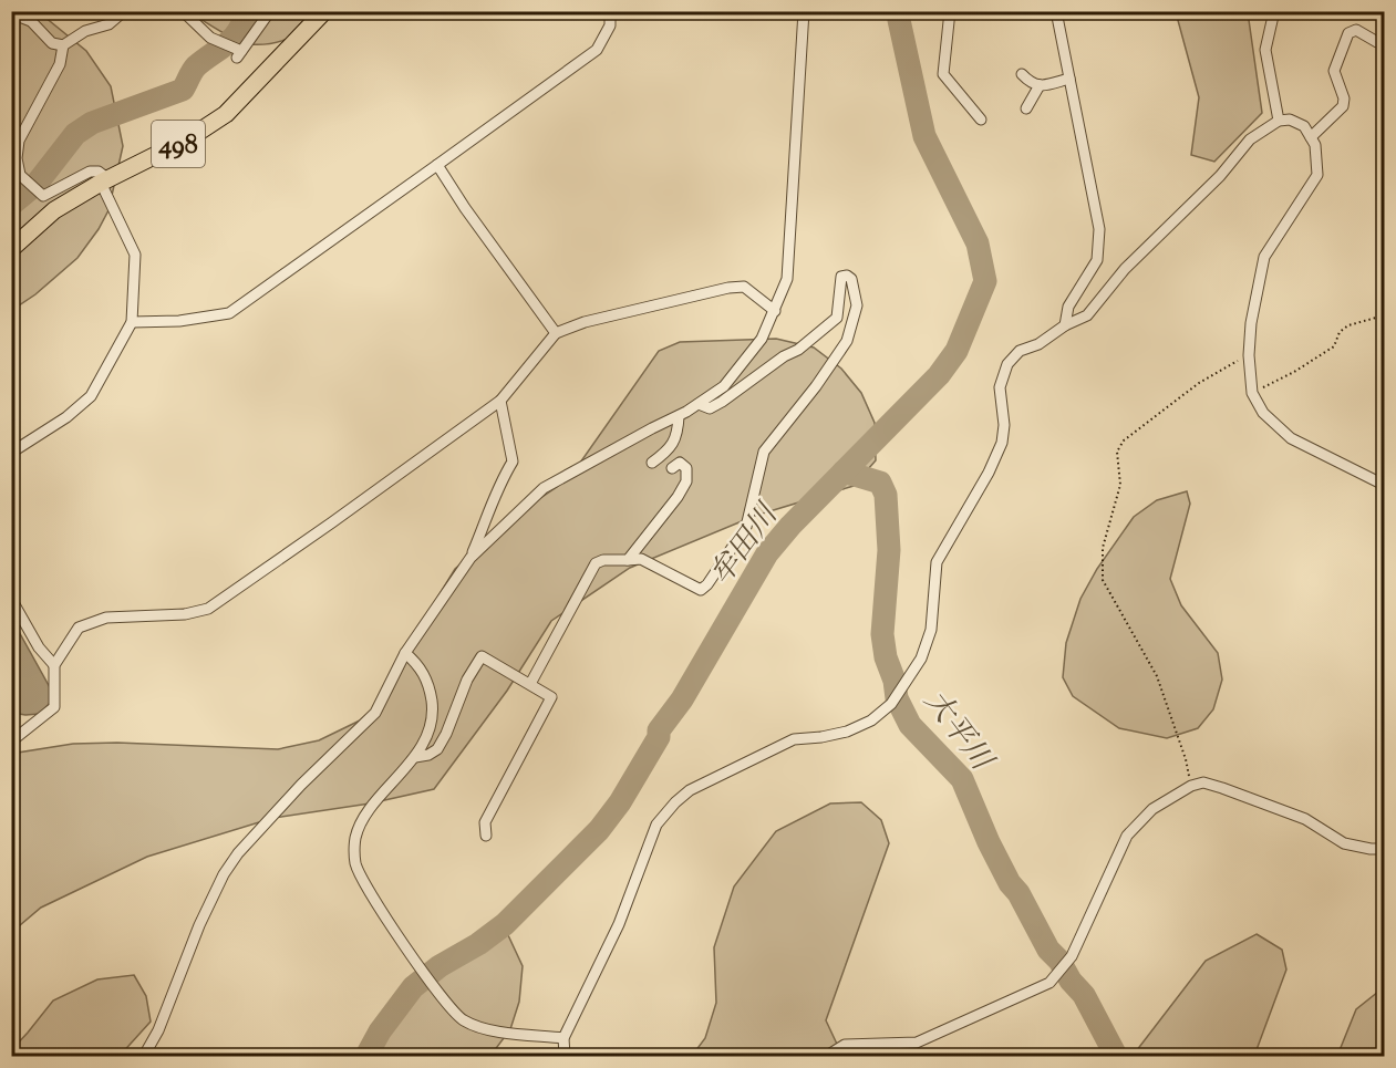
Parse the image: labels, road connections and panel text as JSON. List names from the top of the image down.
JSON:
{
  "streets": {
    "highway": ["498"]
  },
  "water": ["牟田川", "大平川"]
}
